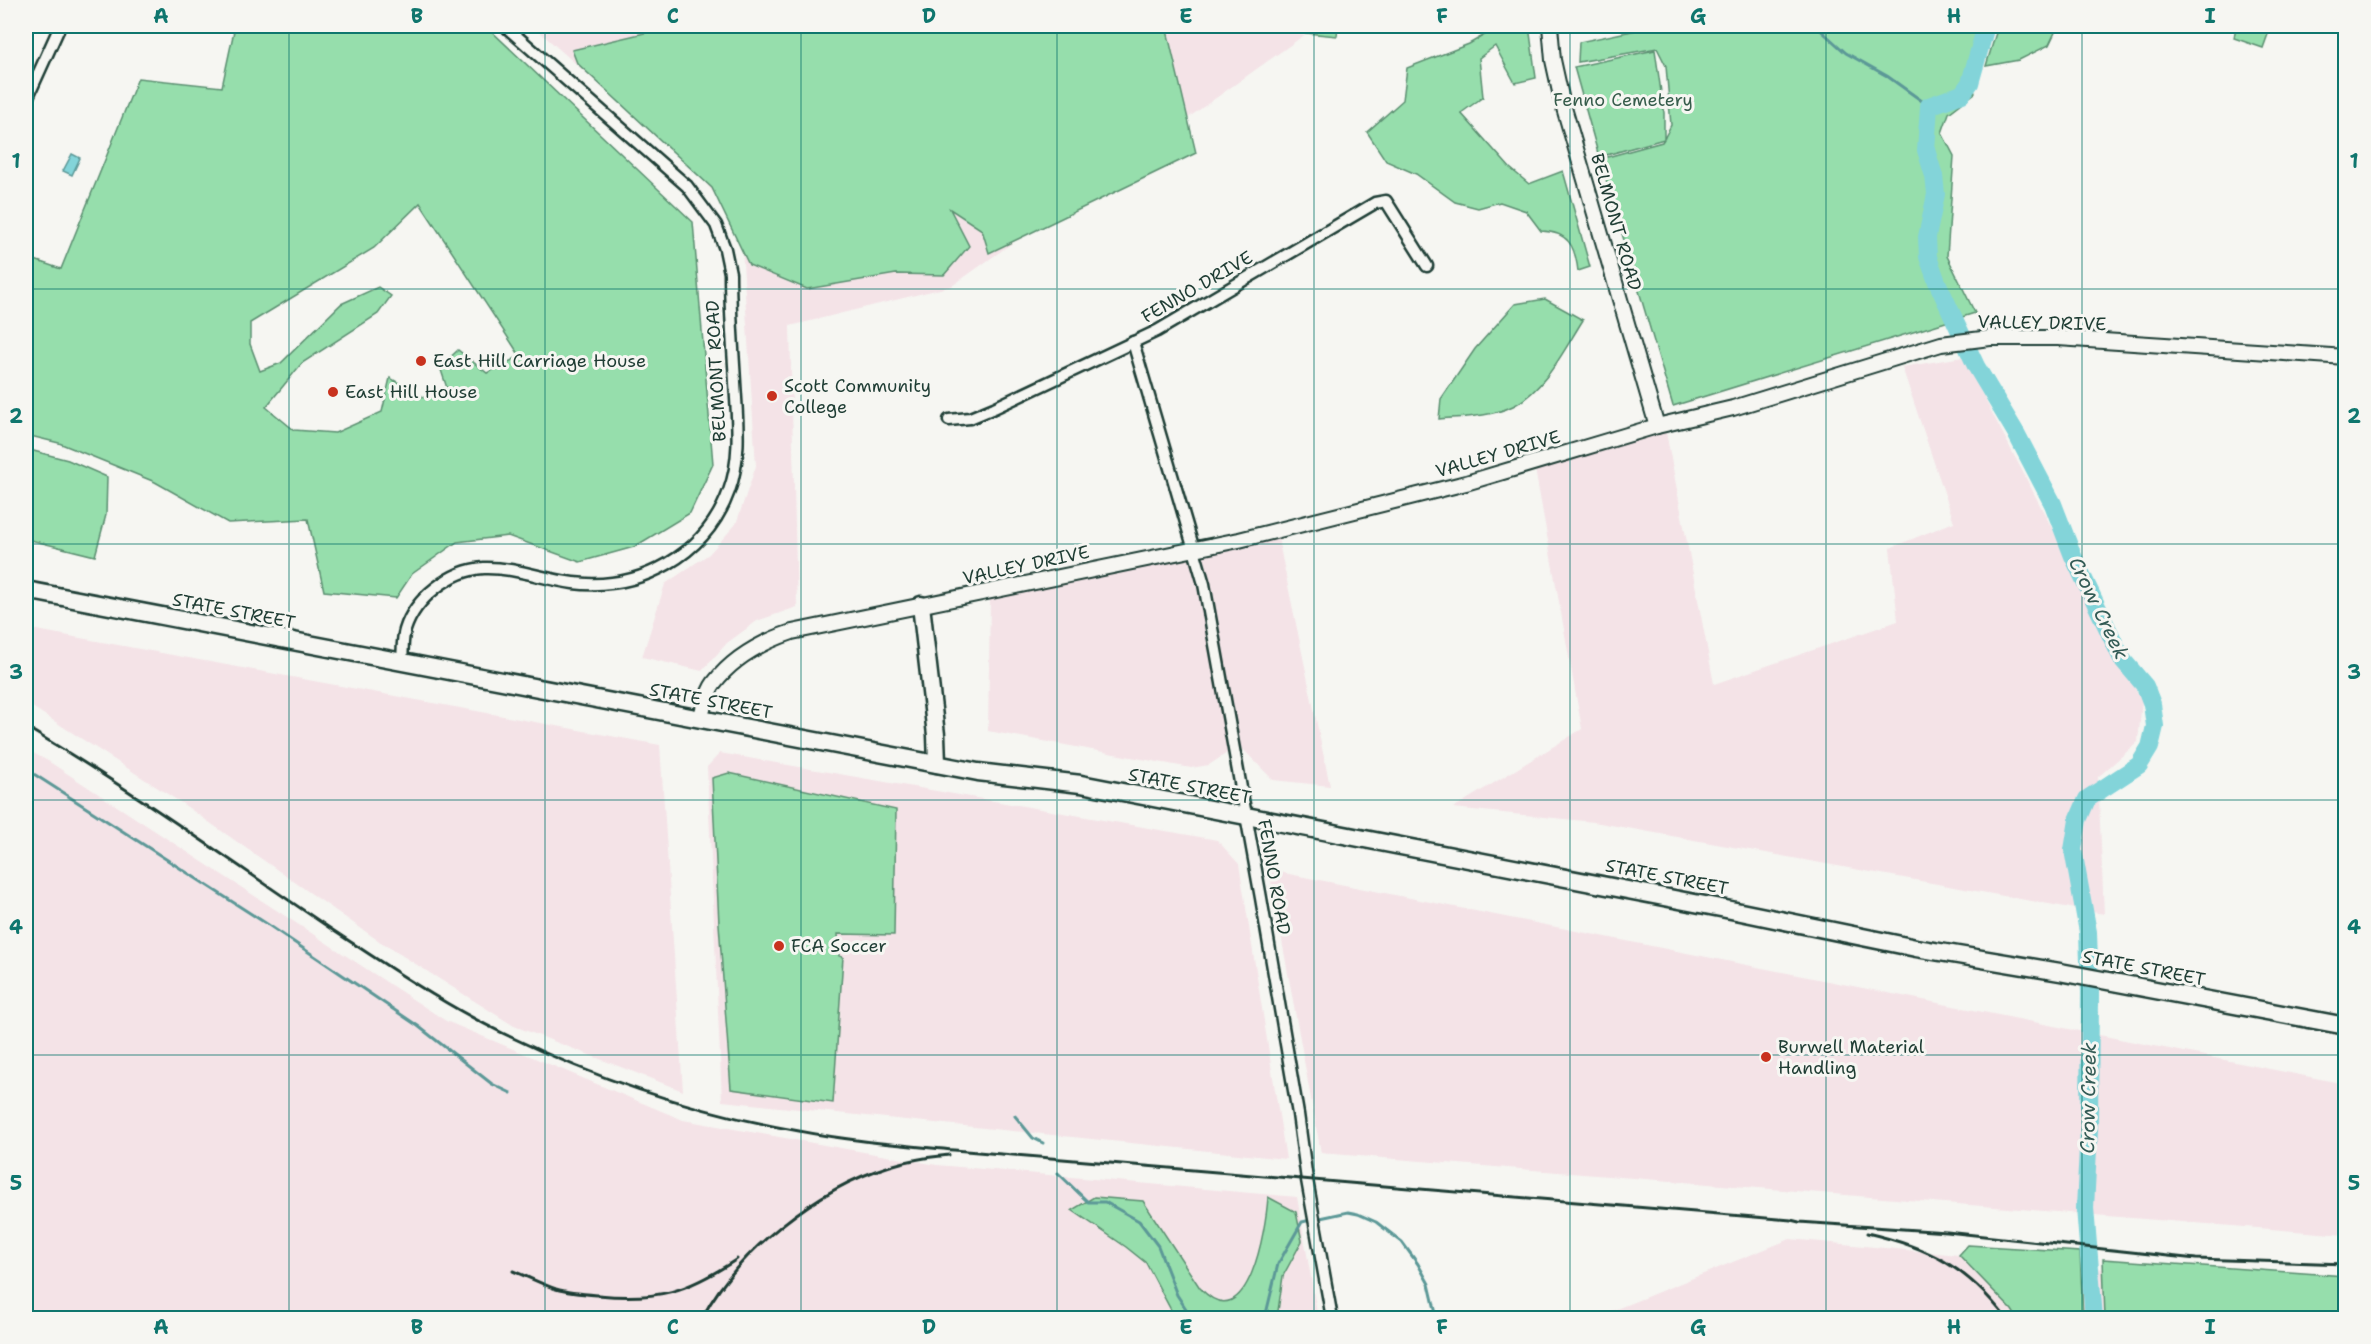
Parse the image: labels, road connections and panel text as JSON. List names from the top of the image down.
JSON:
{
  "streets": {
    "main road": ["STATE STREET"],
    "street": [
      "BELMONT ROAD",
      "FENNO DRIVE",
      "VALLEY DRIVE",
      "FENNO ROAD"
    ]
  },
  "crossings": [
    ["BELMONT ROAD", "VALLEY DRIVE"],
    ["BELMONT ROAD", "STATE STREET"],
    ["FENNO DRIVE", "FENNO ROAD"],
    ["VALLEY DRIVE", "STATE STREET"],
    ["VALLEY DRIVE", "FENNO ROAD"],
    ["STATE STREET", "FENNO ROAD"]
  ],
  "water": ["Crow Creek"],
  "parks": ["Fenno Cemetery"],
  "places": [
    "East Hill Carriage House",
    "East Hill House",
    "Scott Community College",
    "FCA Soccer",
    "Burwell Material Handling"
  ],
  "grid": {
    "columns": [
      "A",
      "B",
      "C",
      "D",
      "E",
      "F",
      "G",
      "H",
      "I"
    ],
    "rows": [
      "1",
      "2",
      "3",
      "4",
      "5"
    ]
  }
}
